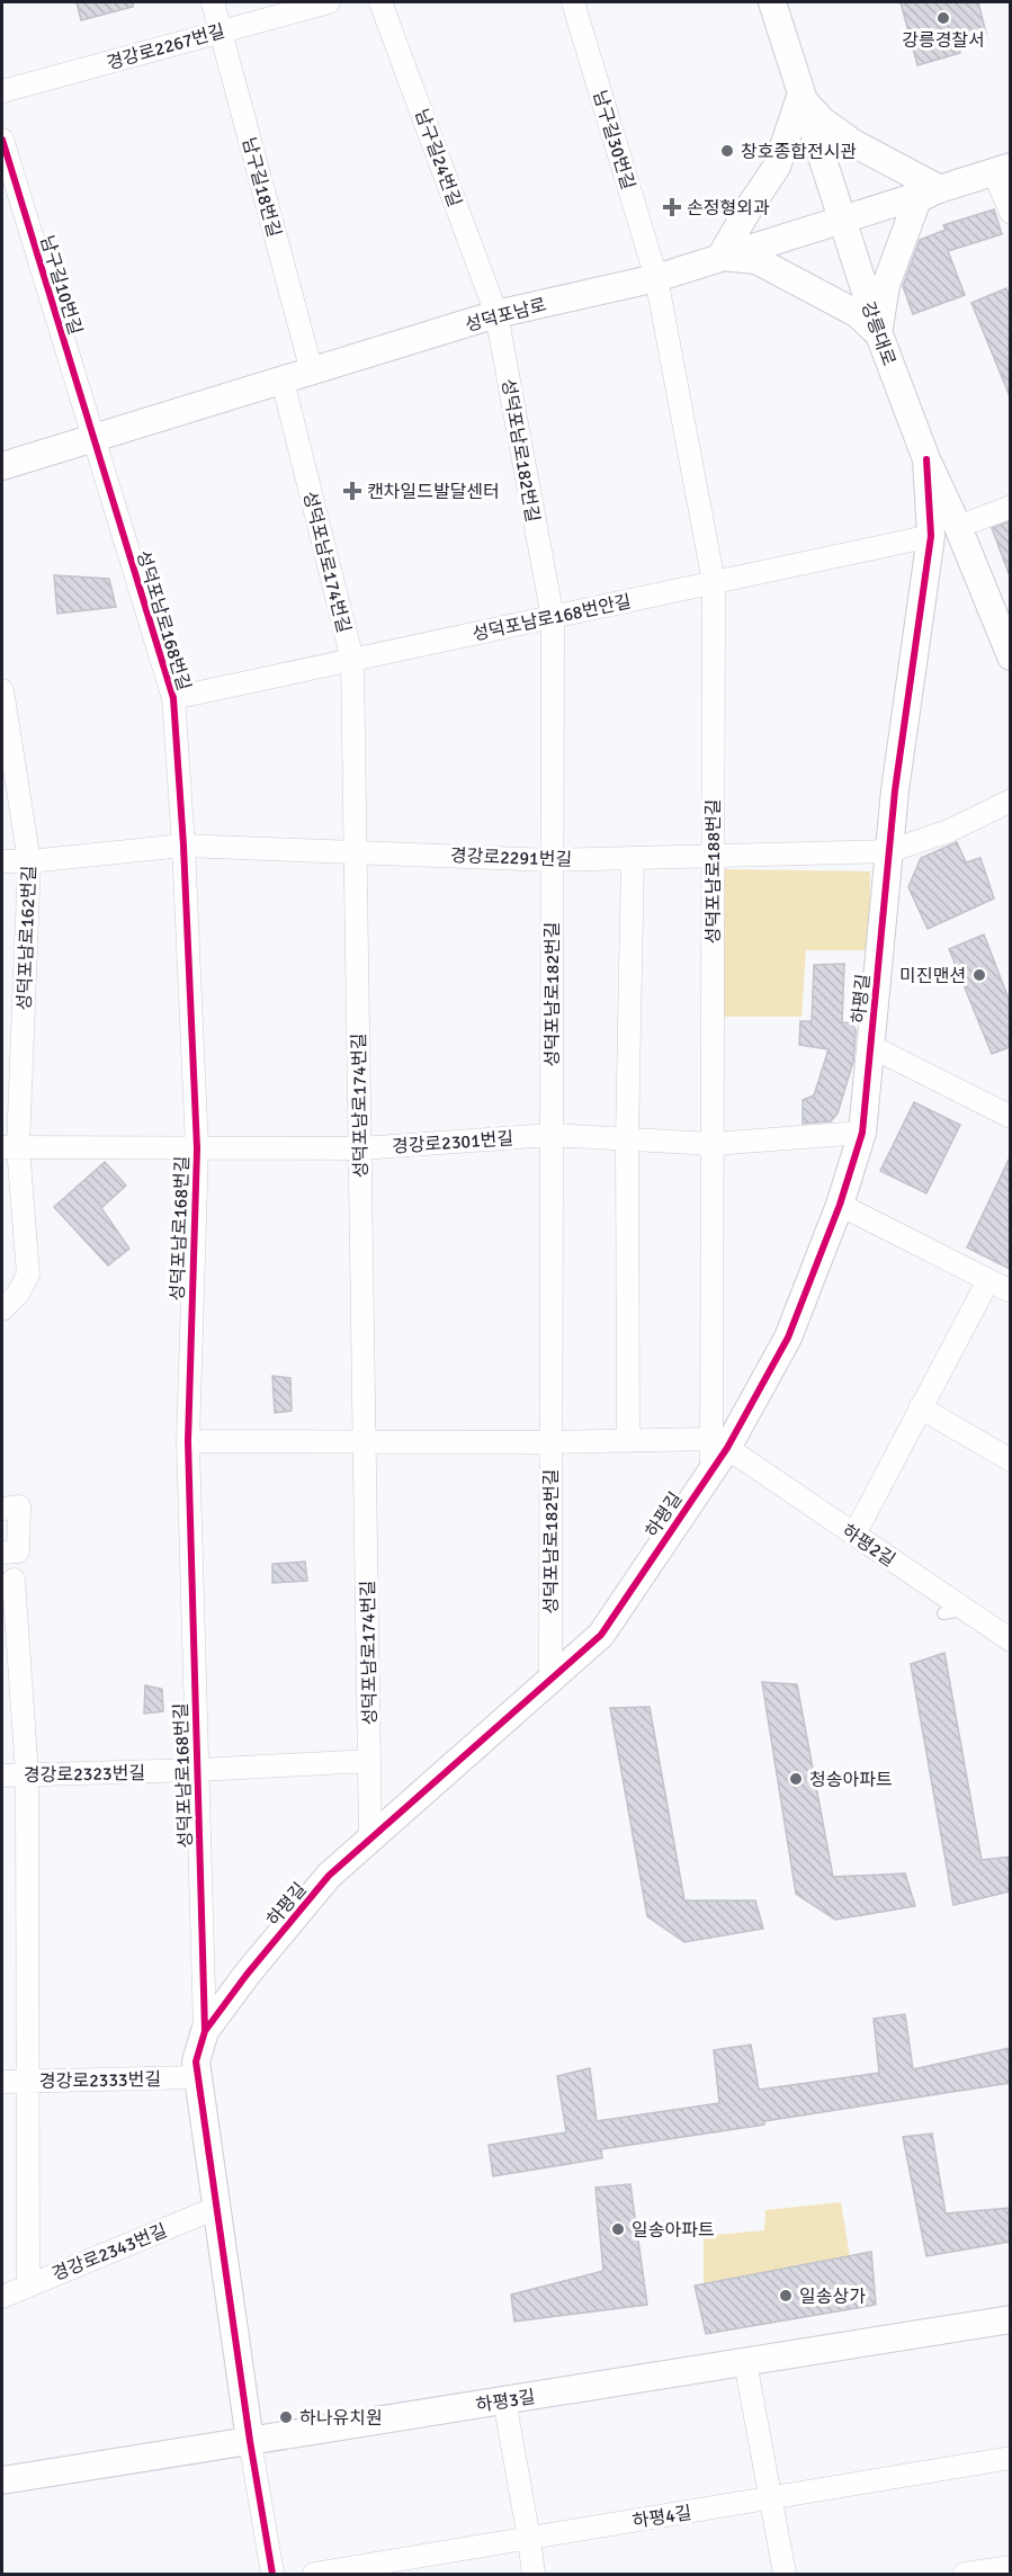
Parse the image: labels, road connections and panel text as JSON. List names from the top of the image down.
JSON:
{
  "streets": {
    "street": [
      "경강로2267번길",
      "남구길30번길",
      "남구길24번길",
      "남구길18번길",
      "남구길10번길",
      "성덕포남로",
      "강릉대로",
      "성덕포남로182번길",
      "성덕포남로174번길",
      "성덕포남로168번안길",
      "성덕포남로168번길",
      "경강로2291번길",
      "성덕포남로188번길",
      "성덕포남로162번길",
      "하평길",
      "경강로2301번길",
      "하평2길",
      "경강로2323번길",
      "경강로2333번길",
      "경강로2343번길",
      "하평3길",
      "하평4길"
    ]
  },
  "crossings": [
    ["경강로2267번길", "남구길18번길"],
    ["남구길30번길", "성덕포남로"],
    ["남구길30번길", "성덕포남로188번길"],
    ["남구길24번길", "성덕포남로"],
    ["남구길24번길", "성덕포남로182번길"],
    ["남구길18번길", "성덕포남로"],
    ["남구길10번길", "성덕포남로"],
    ["남구길10번길", "성덕포남로168번길"],
    ["성덕포남로", "강릉대로"],
    ["성덕포남로", "성덕포남로182번길"],
    ["성덕포남로", "성덕포남로174번길"],
    ["성덕포남로", "성덕포남로168번길"],
    ["성덕포남로", "성덕포남로188번길"],
    ["강릉대로", "하평길"],
    ["성덕포남로182번길", "성덕포남로168번안길"],
    ["성덕포남로182번길", "경강로2291번길"],
    ["성덕포남로182번길", "하평길"],
    ["성덕포남로182번길", "경강로2301번길"],
    ["성덕포남로174번길", "성덕포남로168번안길"],
    ["성덕포남로174번길", "경강로2291번길"],
    ["성덕포남로174번길", "하평길"],
    ["성덕포남로174번길", "경강로2301번길"],
    ["성덕포남로174번길", "경강로2323번길"],
    ["성덕포남로168번안길", "성덕포남로168번길"],
    ["성덕포남로168번안길", "성덕포남로188번길"],
    ["성덕포남로168번안길", "하평길"],
    ["성덕포남로168번길", "경강로2291번길"],
    ["성덕포남로168번길", "하평길"],
    ["성덕포남로168번길", "경강로2301번길"],
    ["성덕포남로168번길", "경강로2323번길"],
    ["경강로2291번길", "성덕포남로188번길"],
    ["경강로2291번길", "성덕포남로162번길"],
    ["경강로2291번길", "하평길"],
    ["성덕포남로188번길", "하평길"],
    ["성덕포남로188번길", "경강로2301번길"],
    ["성덕포남로188번길", "하평2길"],
    ["성덕포남로162번길", "경강로2301번길"],
    ["하평길", "경강로2301번길"],
    ["하평길", "하평2길"],
    ["하평길", "경강로2333번길"],
    ["하평길", "경강로2343번길"],
    ["하평길", "하평3길"]
  ],
  "places": {
    "other": [
      "강릉경찰서",
      "창호종합전시관",
      "미진맨션",
      "청송아파트",
      "일송아파트",
      "일송상가",
      "하나유치원"
    ],
    "health": ["손정형외과", "캔차일드발달센터"]
  }
}
